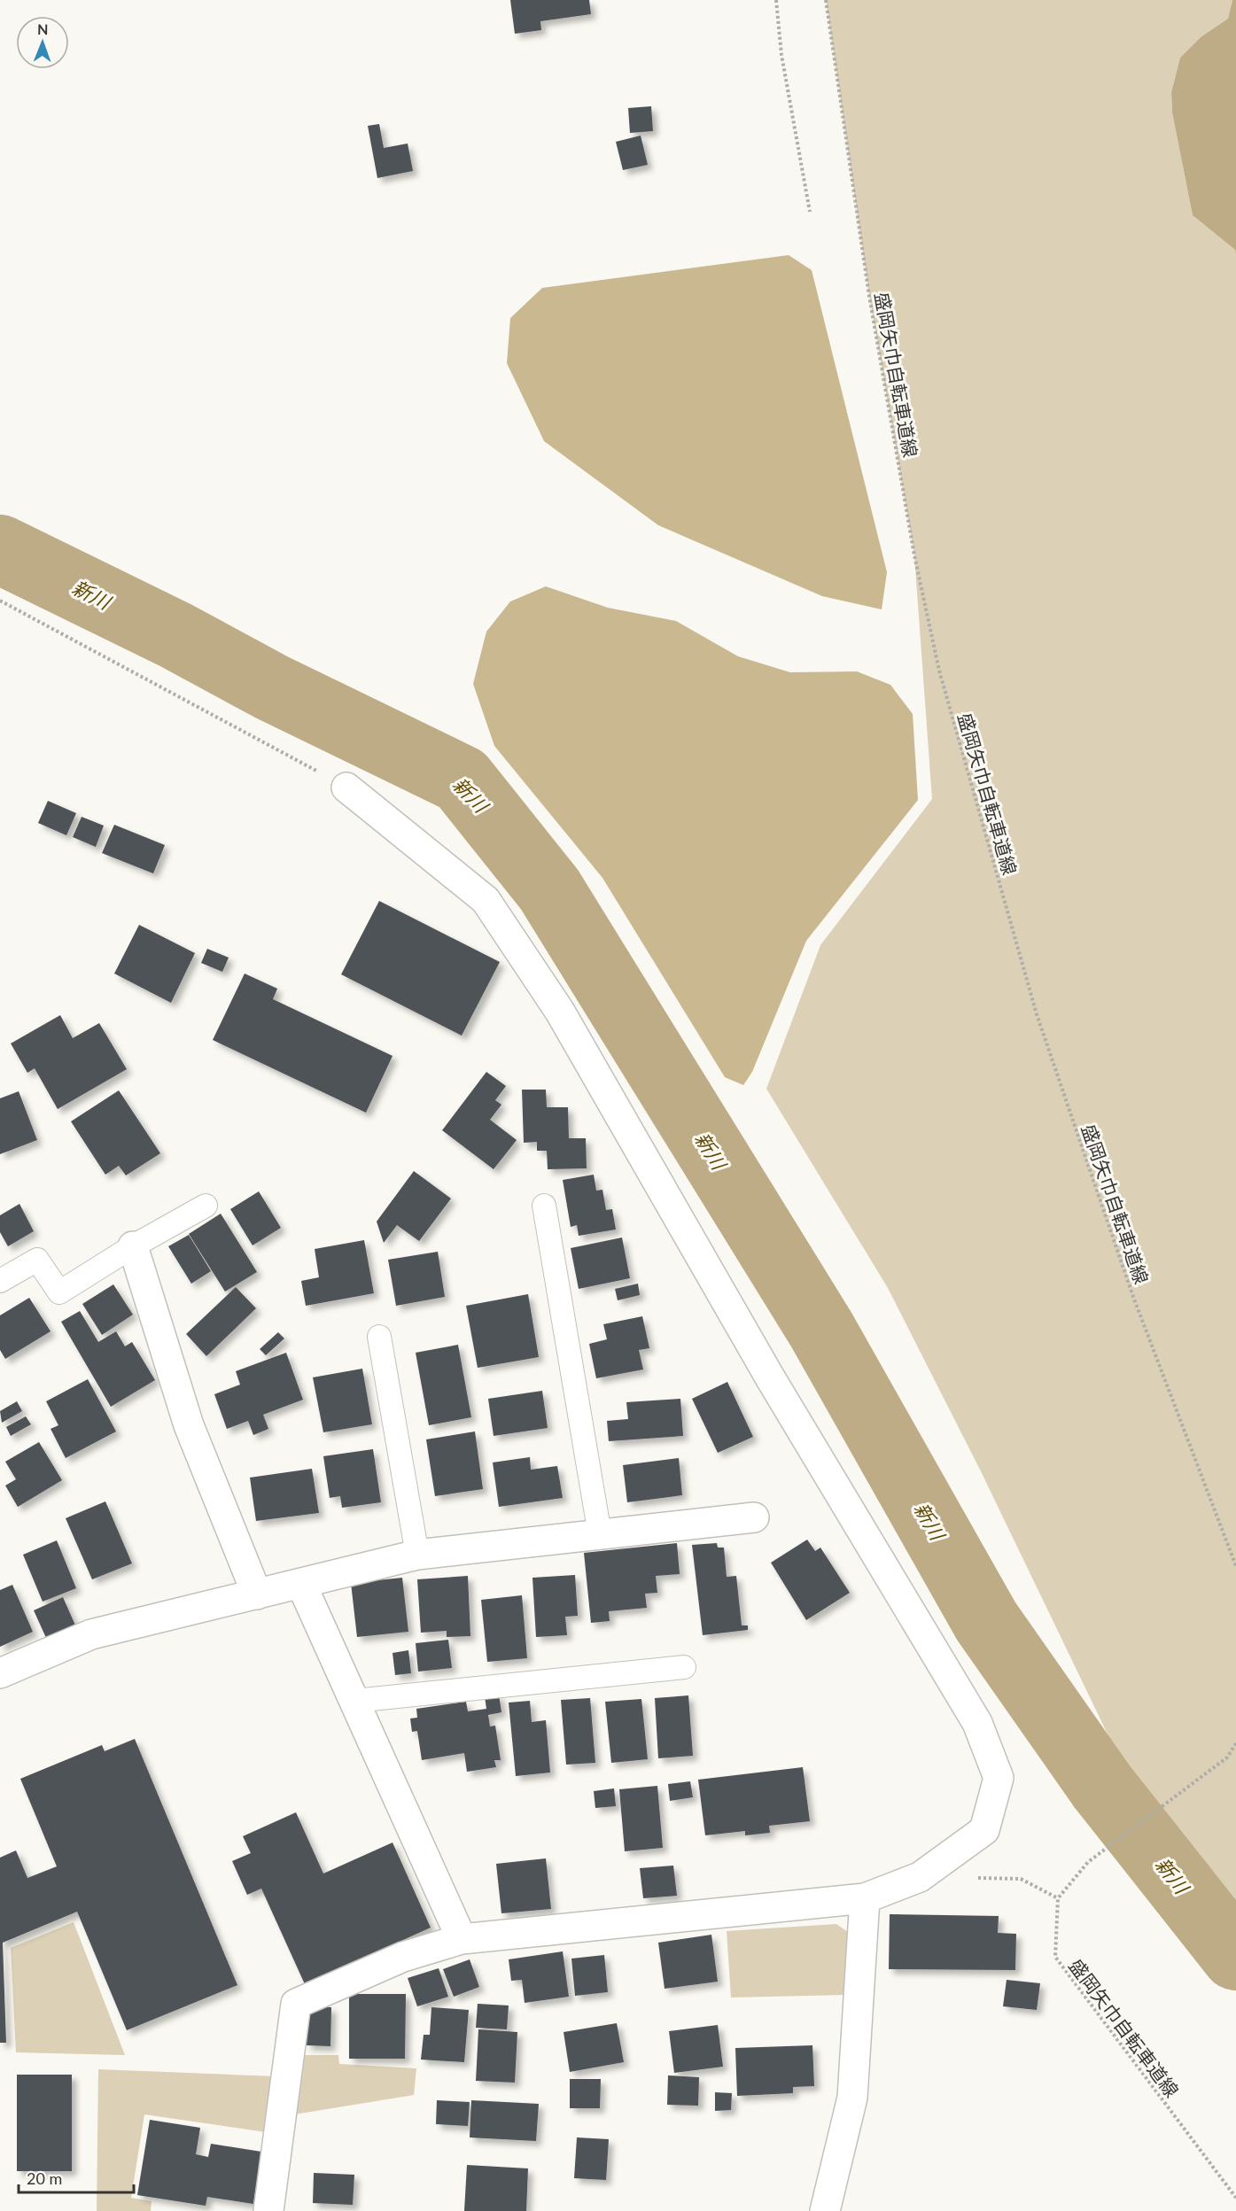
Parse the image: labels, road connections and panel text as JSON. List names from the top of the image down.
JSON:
{
  "streets": {
    "path": ["盛岡矢巾自転車道線"]
  },
  "water": ["新川"],
  "scale_bar": "20 m",
  "north": "top"
}
